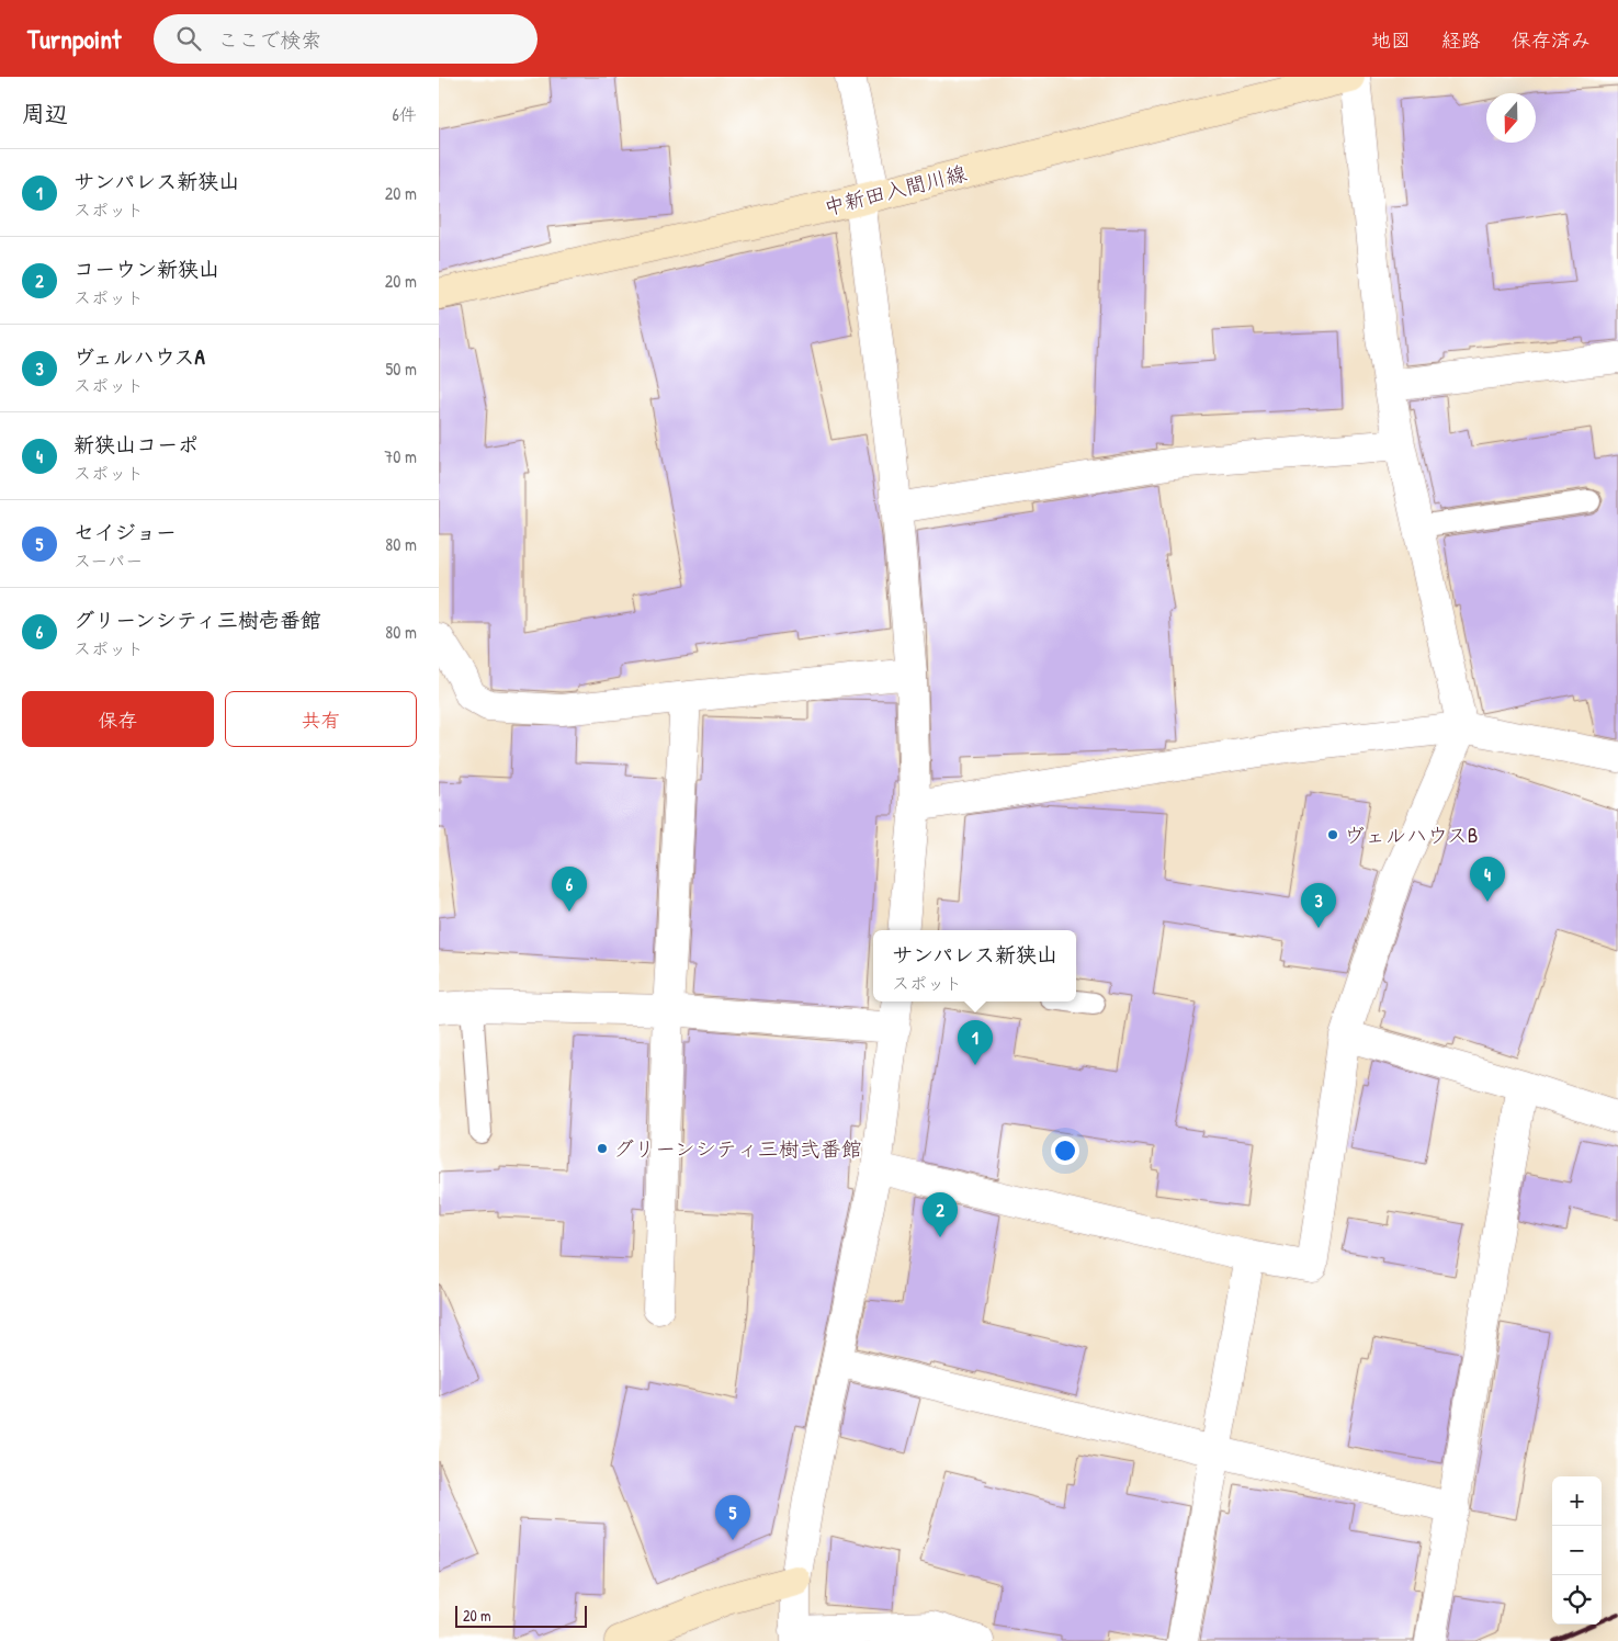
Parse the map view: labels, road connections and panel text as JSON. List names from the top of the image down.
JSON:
{
  "streets": {
    "main road": ["中新田入間川線"]
  },
  "places": ["ヴェルハウスB", "グリーンシティ三樹弐番館"],
  "scale_bar": "20 m",
  "north": "bottom",
  "page": {
    "header": "Turnpoint",
    "search": "ここで検索",
    "nav": ["地図", "経路", "保存済み"],
    "heading": ["周辺", "6件"],
    "list": [
      {
        "mark": "1",
        "name": "サンパレス新狭山",
        "note": "スポット",
        "value": "20 m"
      },
      {
        "mark": "2",
        "name": "コーウン新狭山",
        "note": "スポット",
        "value": "20 m"
      },
      {
        "mark": "3",
        "name": "ヴェルハウスA",
        "note": "スポット",
        "value": "50 m"
      },
      {
        "mark": "4",
        "name": "新狭山コーポ",
        "note": "スポット",
        "value": "70 m"
      },
      {
        "mark": "5",
        "name": "セイジョー",
        "note": "スーパー",
        "value": "80 m"
      },
      {
        "mark": "6",
        "name": "グリーンシティ三樹壱番館",
        "note": "スポット",
        "value": "80 m"
      }
    ],
    "buttons": ["保存", "共有"],
    "pins": [
      "4",
      "6",
      "3",
      "1",
      "2",
      "5"
    ],
    "popup": ["サンパレス新狭山", "スポット"],
    "map_buttons": ["+", "−"],
    "scale": "20 m"
  }
}
